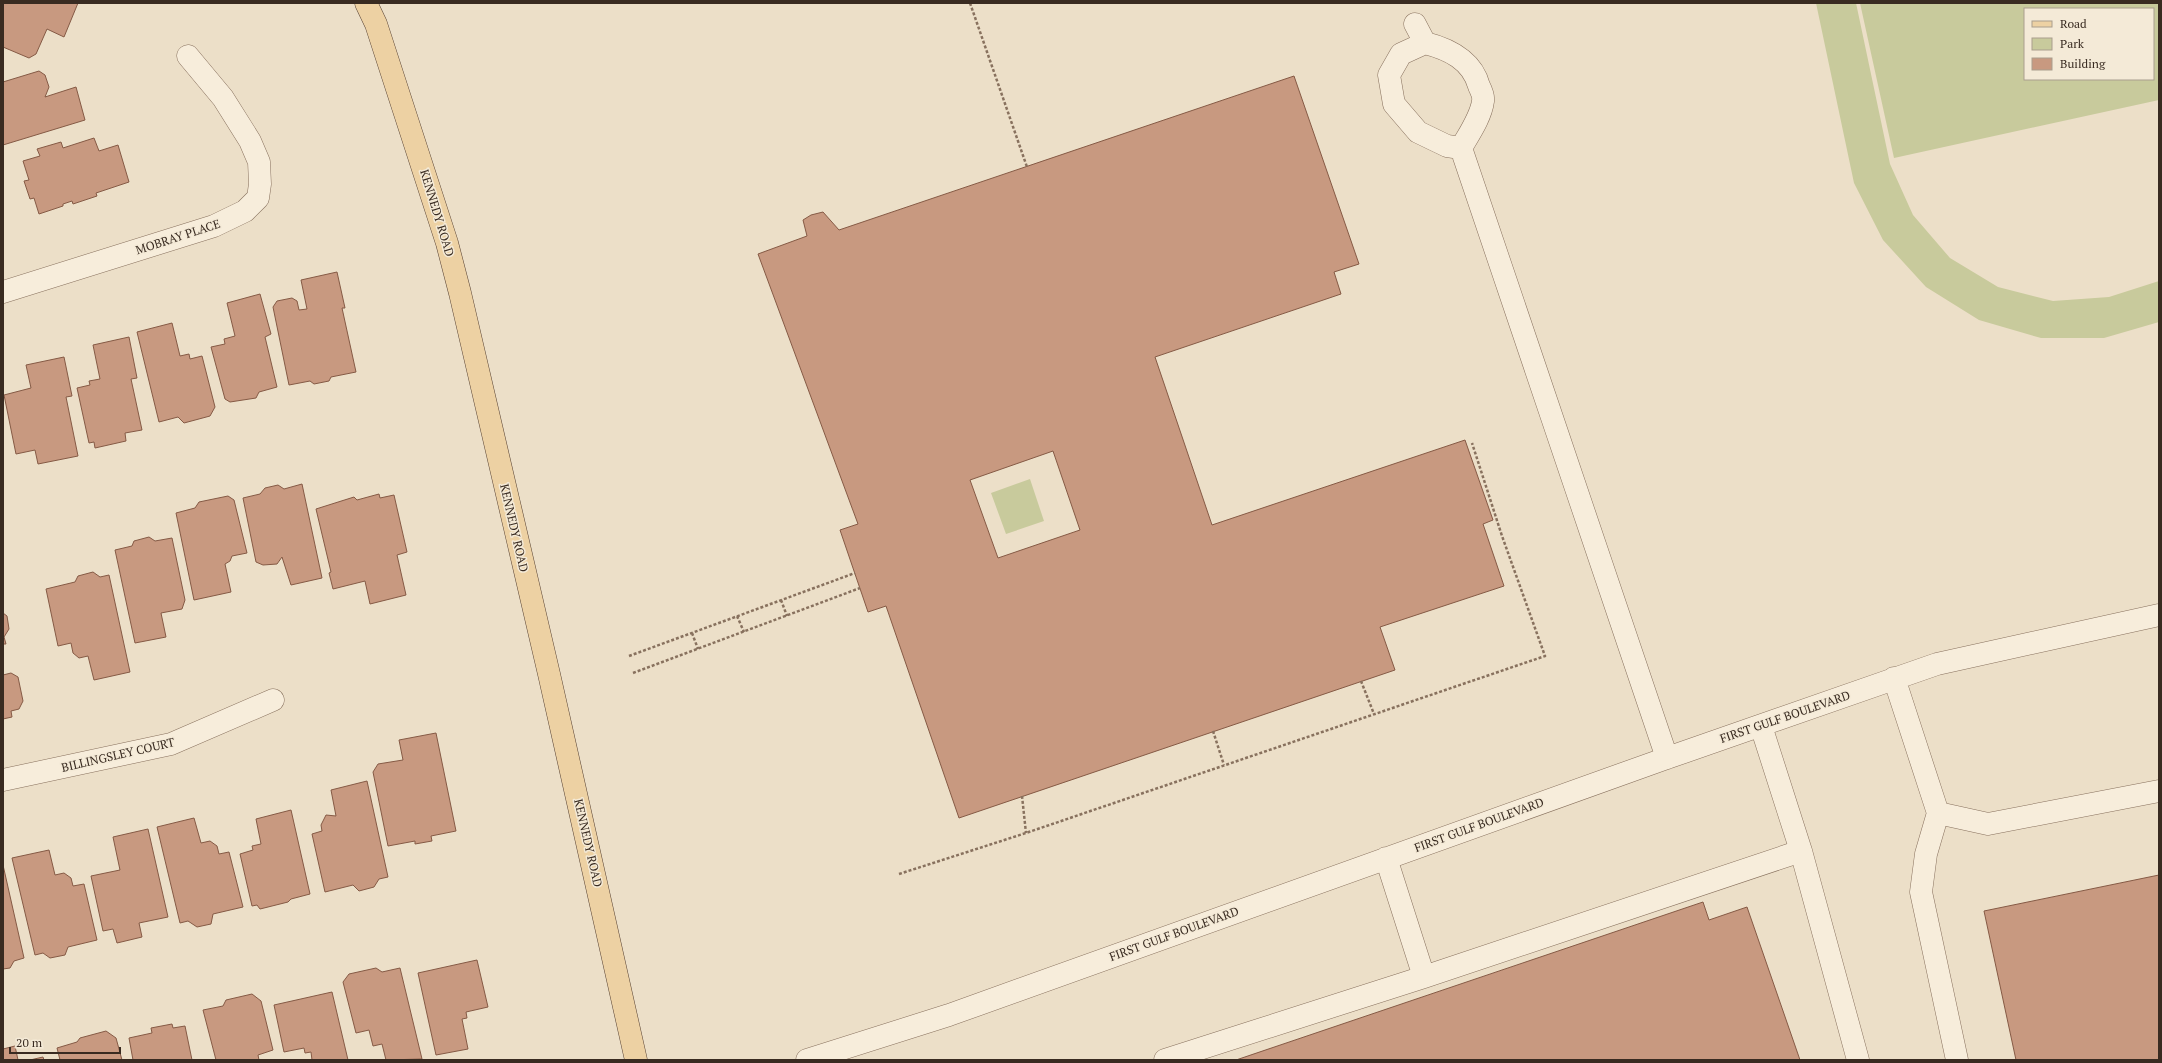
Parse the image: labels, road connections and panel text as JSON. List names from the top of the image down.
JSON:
{
  "streets": {
    "main road": ["KENNEDY ROAD"],
    "street": ["MOBRAY PLACE", "FIRST GULF BOULEVARD", "BILLINGSLEY COURT"]
  },
  "legend": ["Road", "Park", "Building"],
  "scale_bar": "20 m"
}
